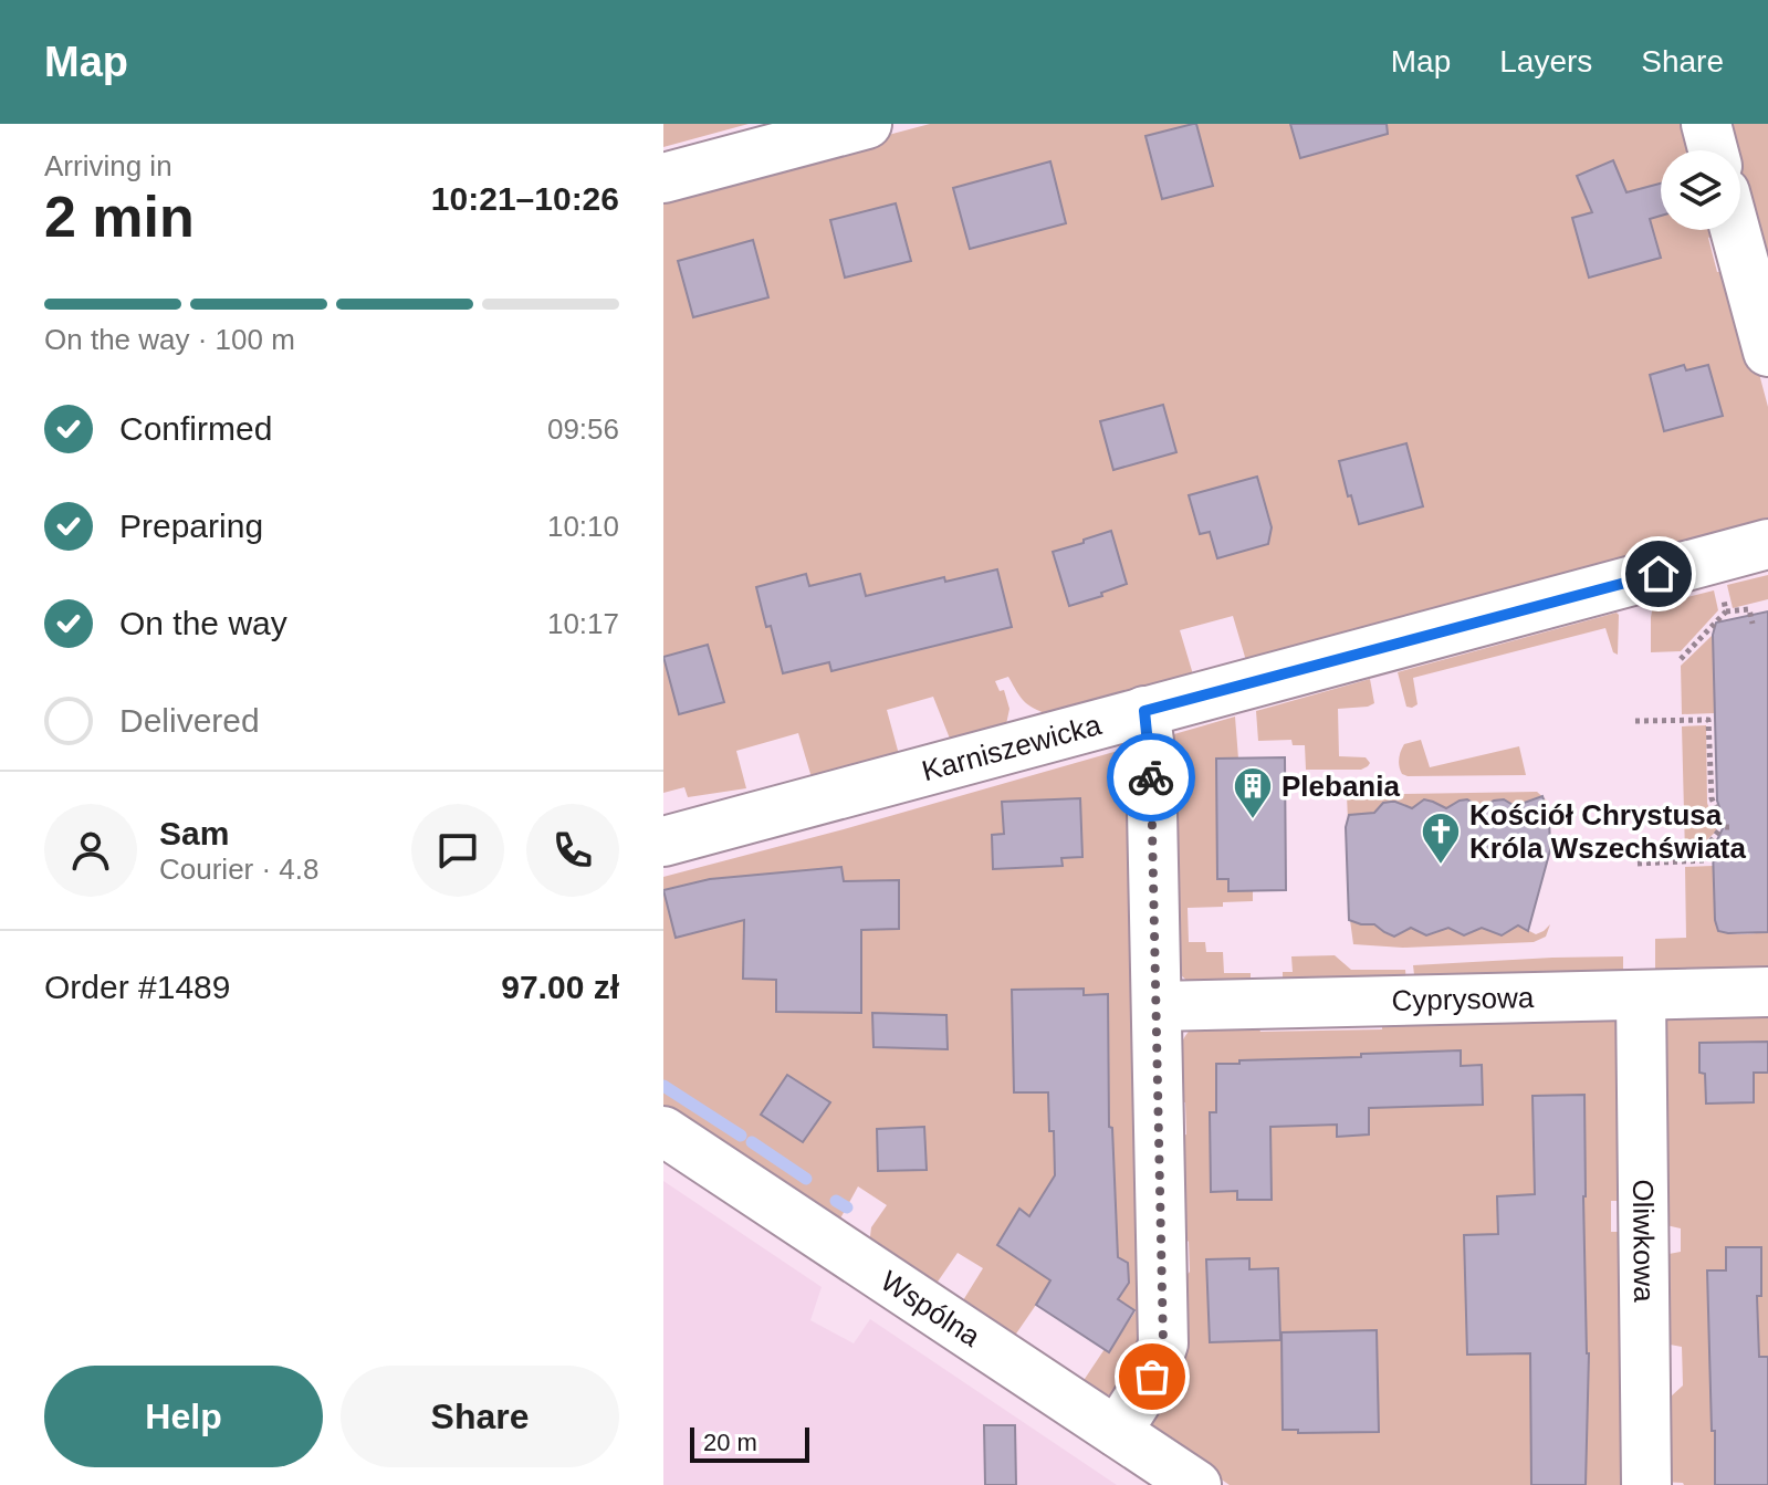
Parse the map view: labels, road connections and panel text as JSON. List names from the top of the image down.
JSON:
{
  "streets": {
    "street": [
      "Karniszewicka",
      "Cyprysowa",
      "Oliwkowa",
      "Wspólna"
    ]
  },
  "crossings": [
    ["Cyprysowa", "Oliwkowa"]
  ],
  "places": {
    "building": ["Plebania"],
    "church": ["Kościół Chrystusa Króla Wszechświata"]
  },
  "scale_bar": "20 m",
  "page": {
    "header": "Map",
    "nav": ["Map", "Layers", "Share"],
    "heading": ["2 min", "Arriving in", "10:21–10:26"],
    "panel": [
      "Sam",
      "Courier · 4.8",
      "Order #1489",
      "97.00 zł"
    ],
    "bar": "On the way · 100 m",
    "list": [
      ["Confirmed", "09:56"],
      ["Preparing", "10:10"],
      ["On the way", "10:17"],
      "Delivered"
    ],
    "buttons": ["Help", "Share"],
    "scale": "20 m"
  }
}
